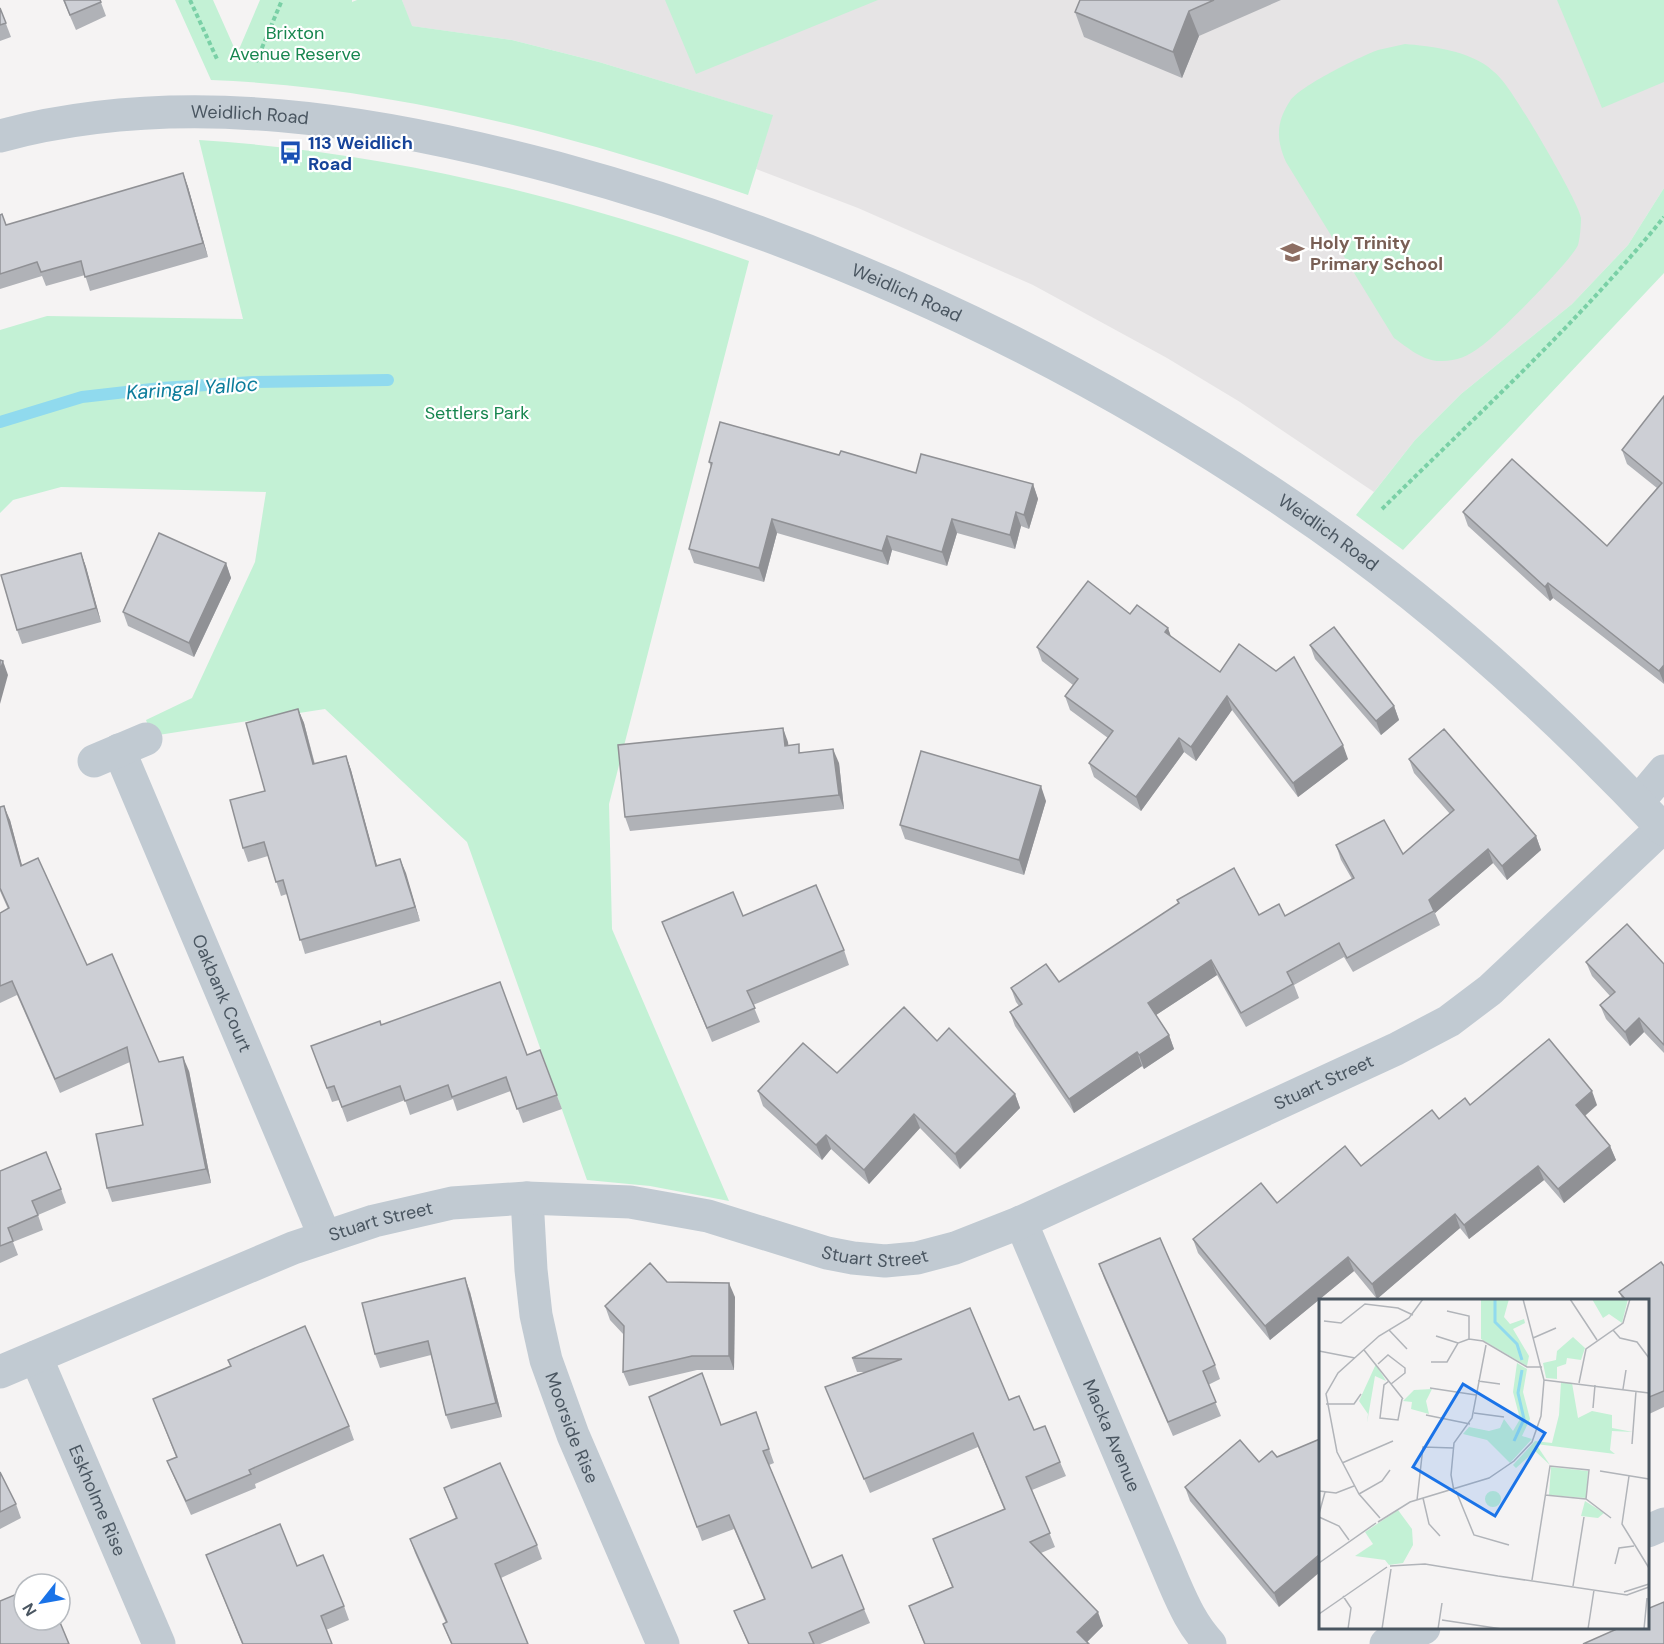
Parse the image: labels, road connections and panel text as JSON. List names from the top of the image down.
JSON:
{
  "streets": {
    "street": [
      "Weidlich Road",
      "Oakbank Court",
      "Stuart Street",
      "Moorside Rise",
      "Macka Avenue",
      "Eskholme Rise"
    ]
  },
  "crossings": [
    ["Weidlich Road", "Stuart Street"],
    ["Oakbank Court", "Stuart Street"],
    ["Stuart Street", "Moorside Rise"],
    ["Stuart Street", "Macka Avenue"],
    ["Stuart Street", "Eskholme Rise"]
  ],
  "water": ["Karingal Yalloc"],
  "parks": ["Brixton Avenue Reserve", "Settlers Park"],
  "places": {
    "bus stop": ["113 Weidlich Road"],
    "school or university": ["Holy Trinity Primary School"]
  },
  "north": "bottom left"
}
